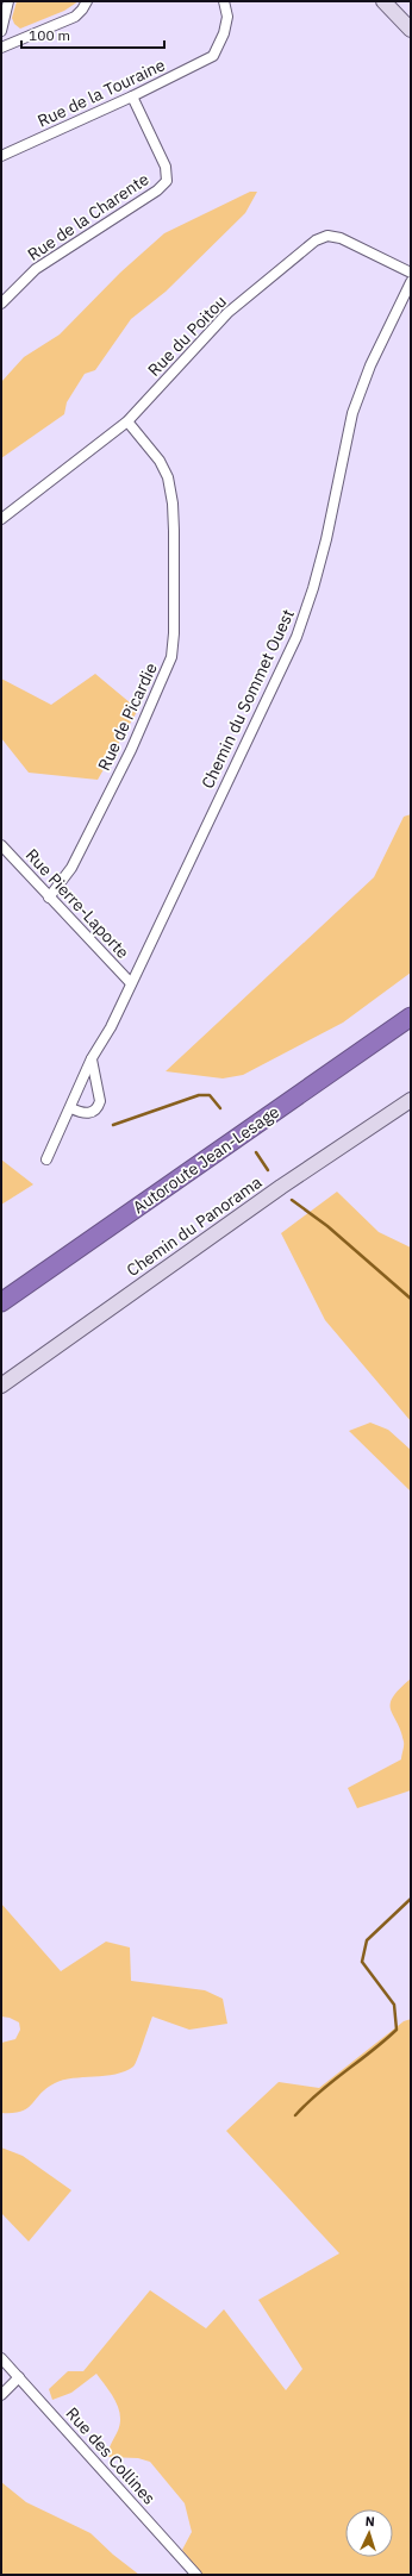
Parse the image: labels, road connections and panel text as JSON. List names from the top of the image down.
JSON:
{
  "streets": {
    "highway": ["Autoroute Jean-Lesage"],
    "street": [
      "Rue de la Touraine",
      "Rue de la Charente",
      "Rue du Poitou",
      "Chemin du Sommet Ouest",
      "Rue de Picardie",
      "Rue Pierre-Laporte",
      "Chemin du Panorama",
      "Rue des Collines"
    ]
  },
  "crossings": [
    ["Rue de la Touraine", "Rue de la Charente"],
    ["Rue du Poitou", "Rue de Picardie"],
    ["Chemin du Sommet Ouest", "Rue Pierre-Laporte"],
    ["Rue de Picardie", "Rue Pierre-Laporte"]
  ],
  "scale_bar": "100 m",
  "north": "top"
}
